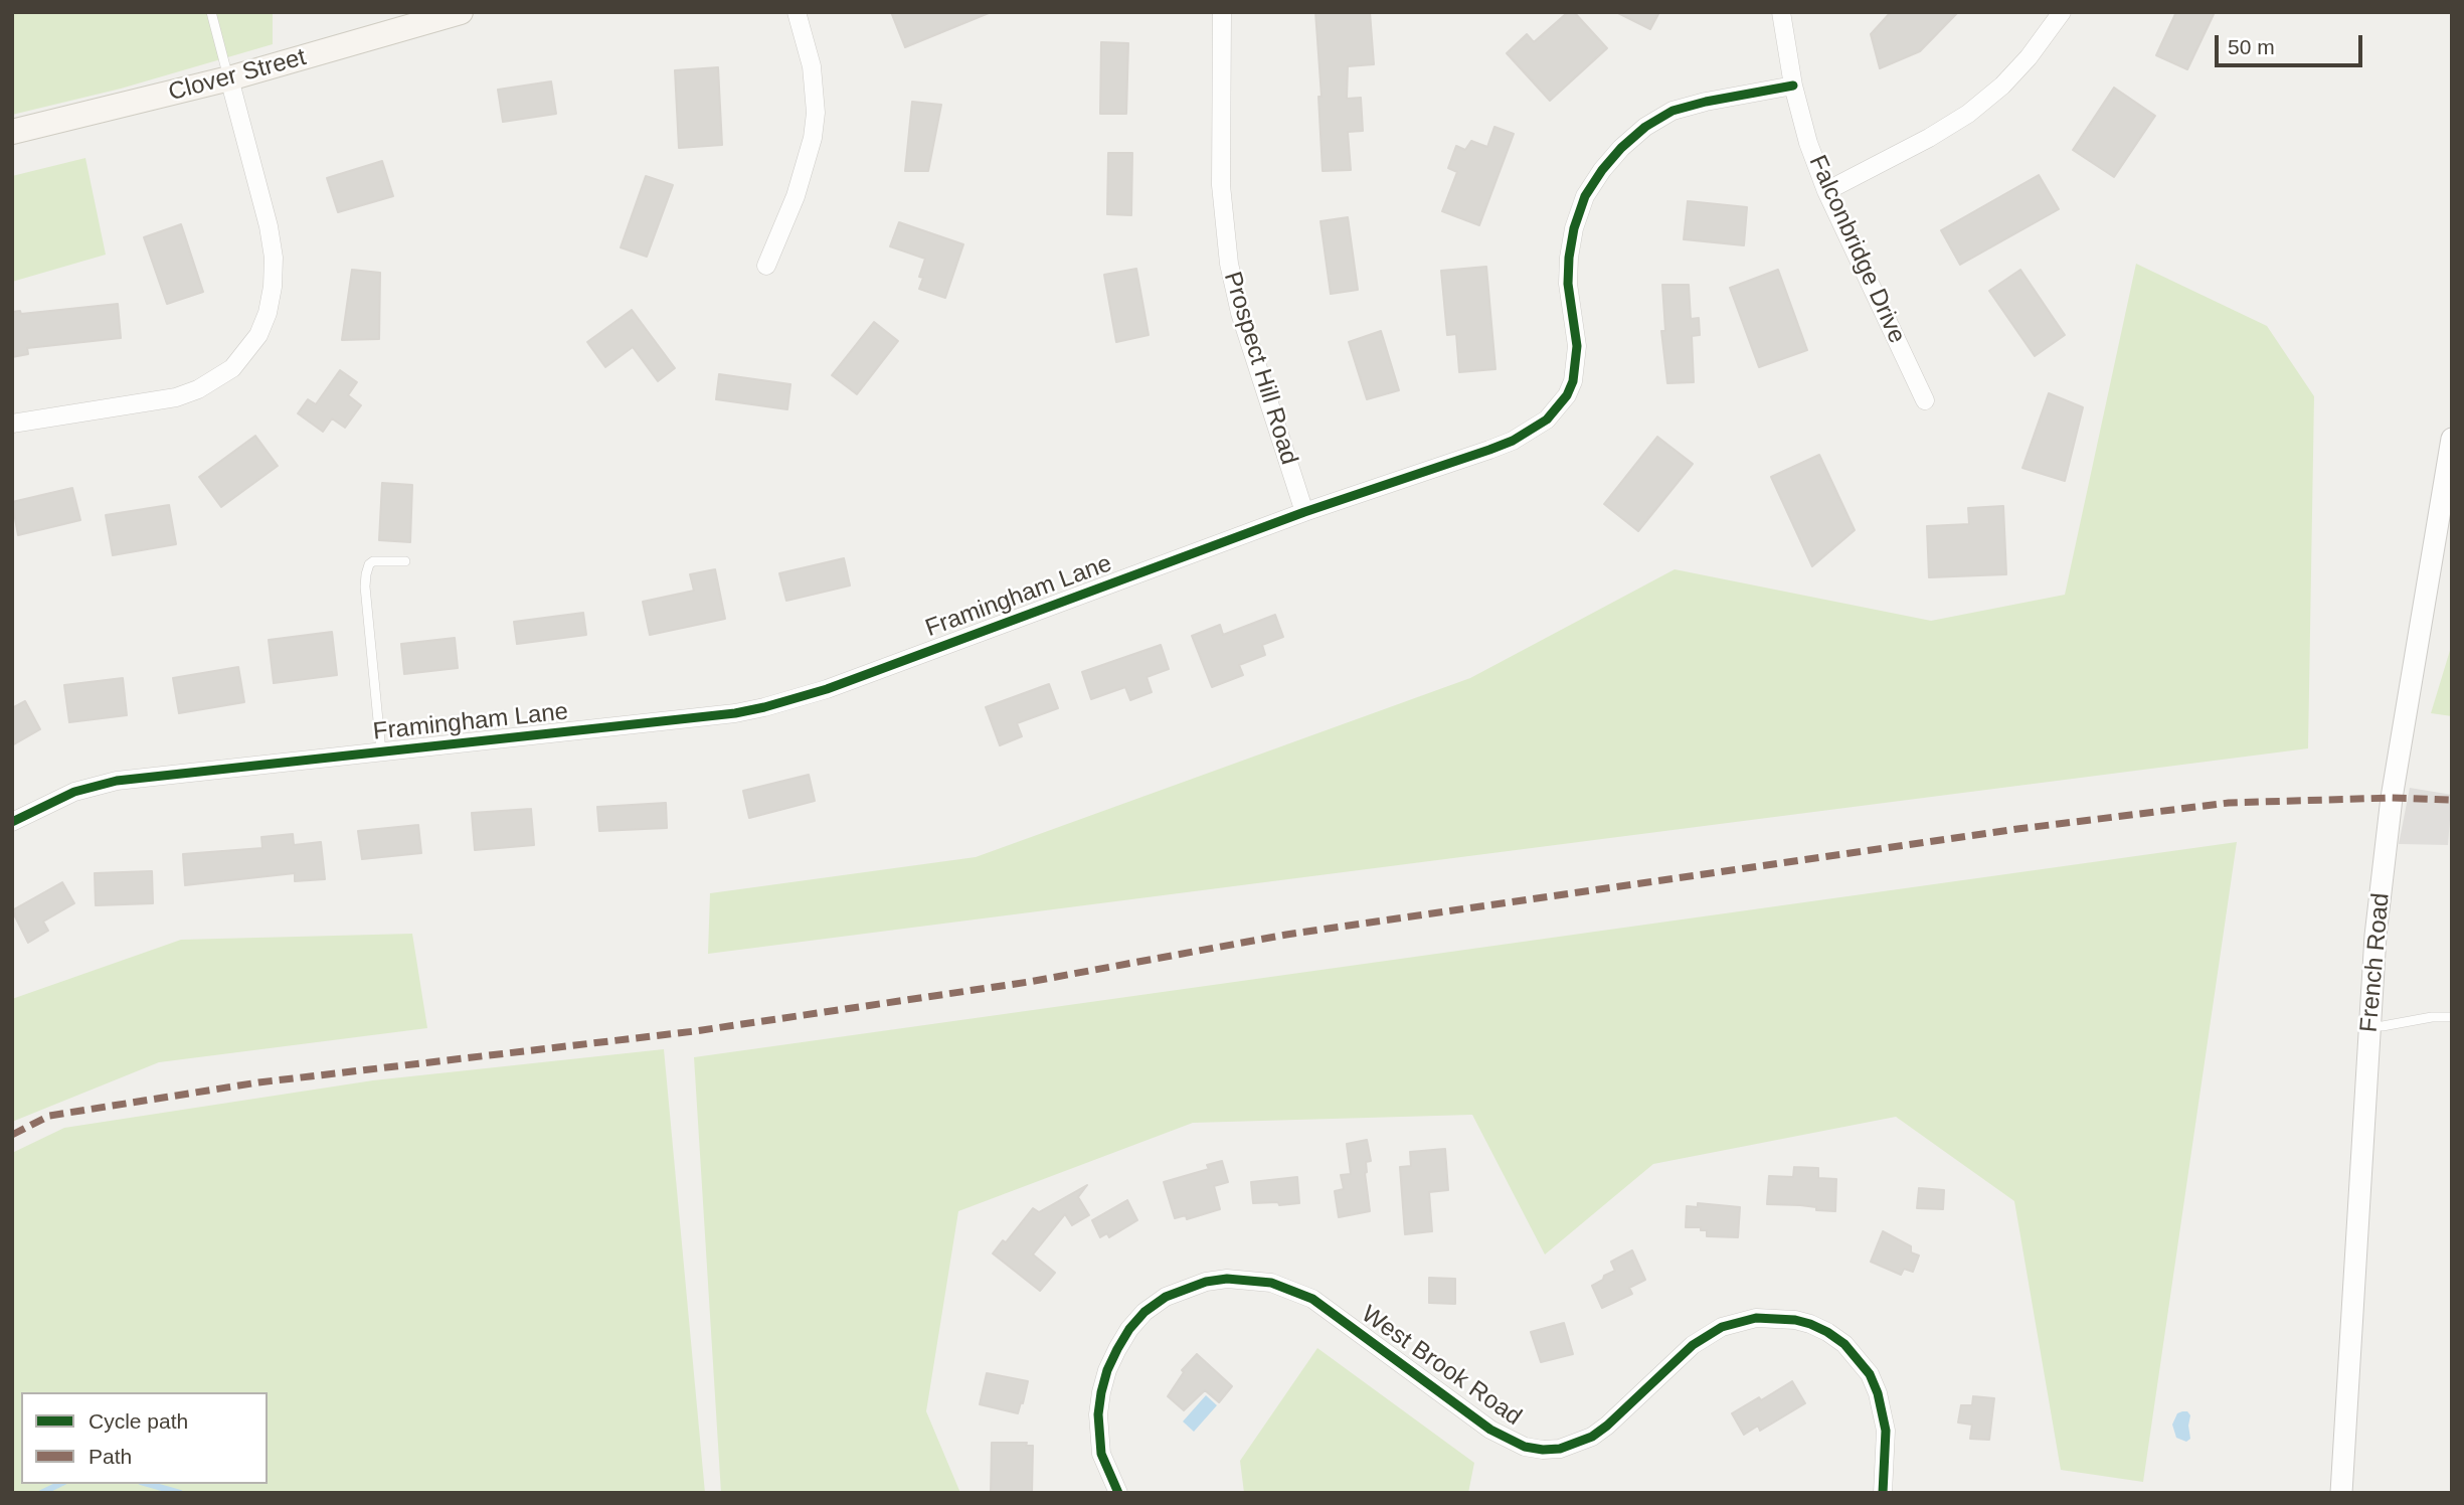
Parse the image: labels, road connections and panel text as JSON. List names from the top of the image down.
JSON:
{
  "streets": {
    "main road": ["Clover Street"],
    "street": [
      "Falconbridge Drive",
      "Prospect Hill Road",
      "Framingham Lane",
      "French Road",
      "West Brook Road"
    ]
  },
  "crossings": [
    ["Falconbridge Drive", "Framingham Lane"],
    ["Prospect Hill Road", "Framingham Lane"]
  ],
  "legend": ["Cycle path", "Path"],
  "scale_bar": "50 m"
}
